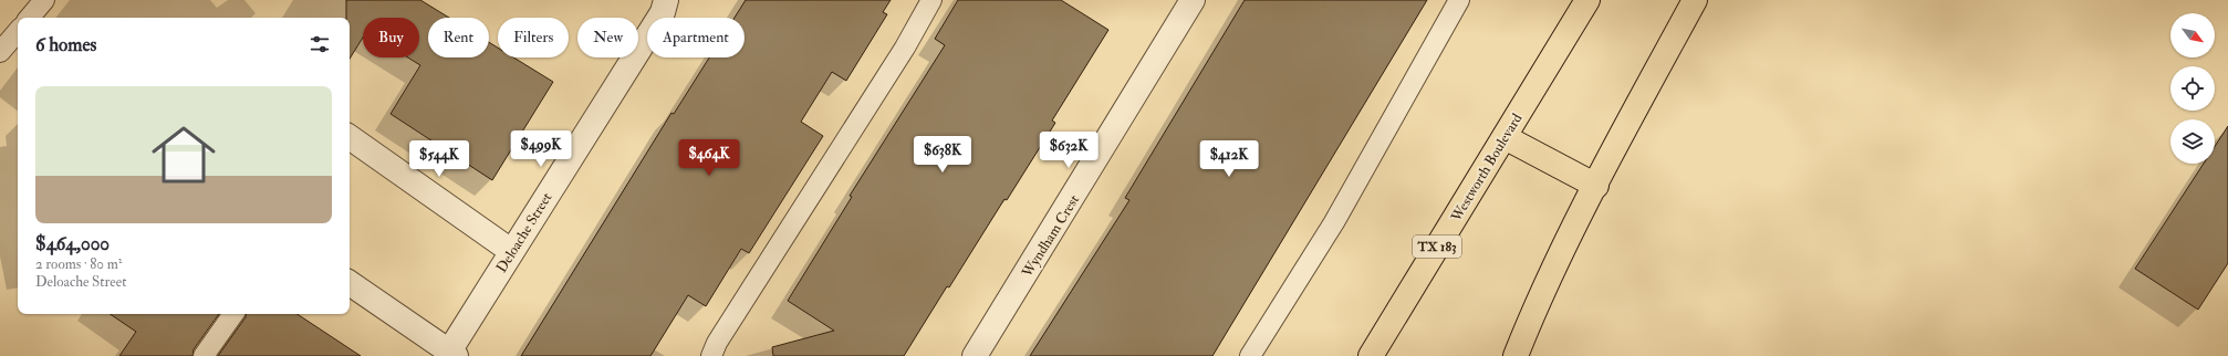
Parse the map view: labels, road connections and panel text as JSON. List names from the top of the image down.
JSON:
{
  "streets": {
    "main road": ["Westworth Boulevard", "TX 183"],
    "street": ["Deloache Street", "Wyndham Crest"]
  },
  "north": "bottom right",
  "page": {
    "chip": [
      "Buy",
      "Rent",
      "Filters",
      "New",
      "Apartment"
    ],
    "heading": "6 homes",
    "list": [
      {
        "name": "$464,000",
        "note": "2 rooms · 80 m² · Deloache Street"
      }
    ],
    "price": [
      "$499K",
      "$632K",
      "$638K",
      "$464K",
      "$544K",
      "$412K"
    ]
  }
}
